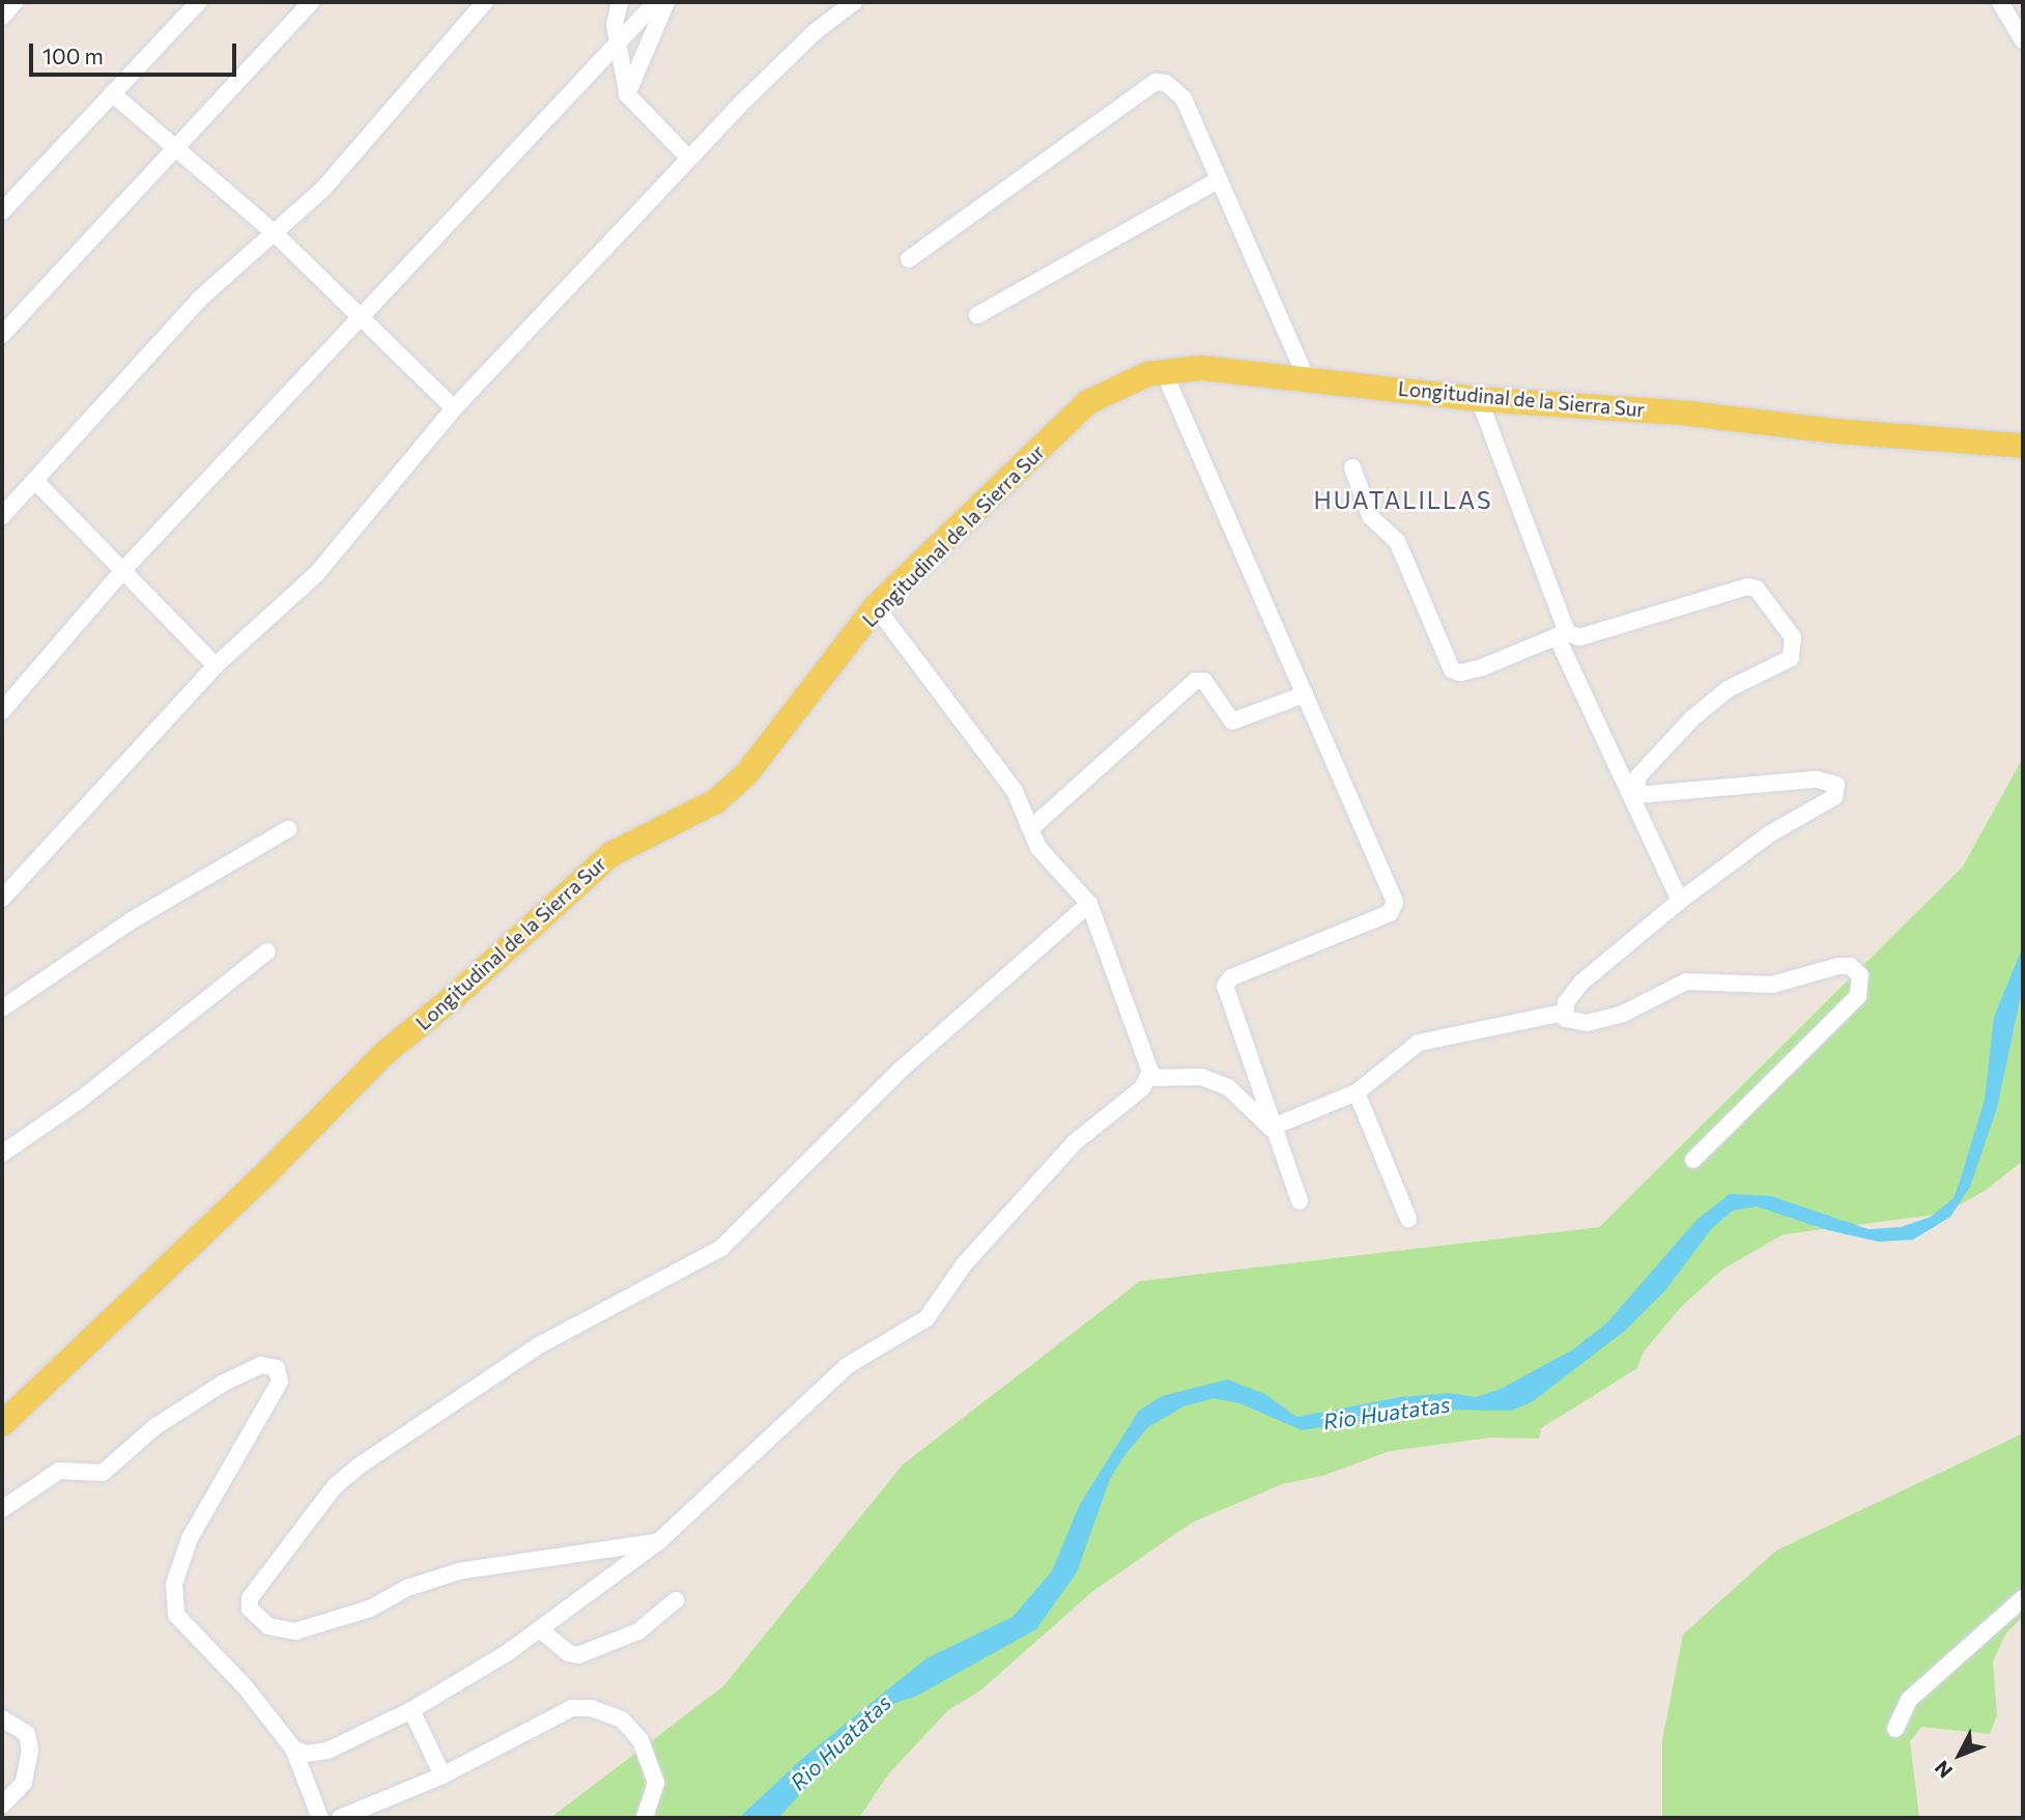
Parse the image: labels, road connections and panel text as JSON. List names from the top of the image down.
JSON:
{
  "streets": {
    "main road": ["Longitudinal de la Sierra Sur"]
  },
  "districts": ["HUATALILLAS"],
  "water": ["Rio Huatatas"],
  "scale_bar": "100 m",
  "north": "bottom left"
}
